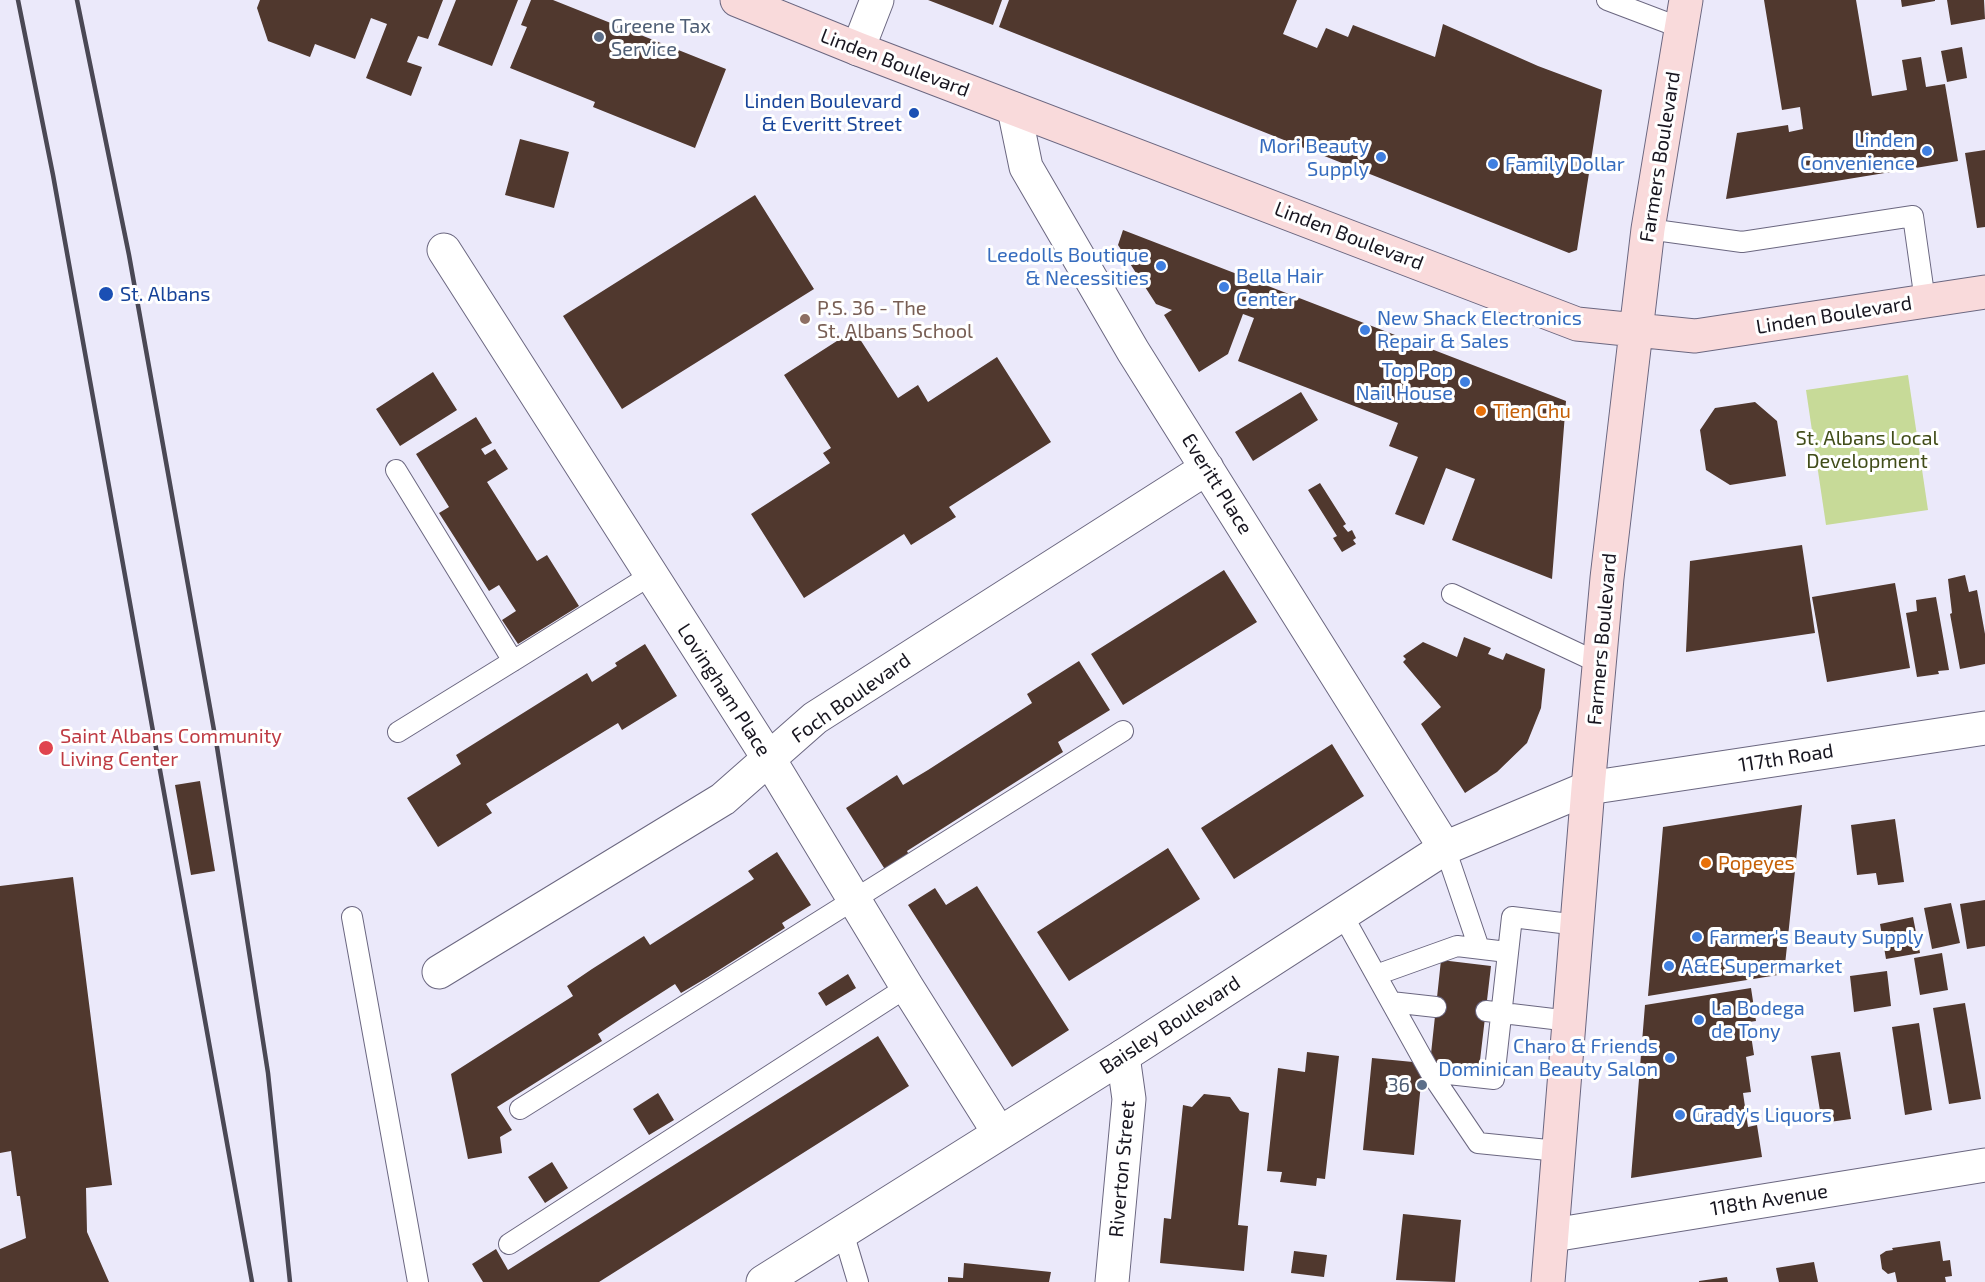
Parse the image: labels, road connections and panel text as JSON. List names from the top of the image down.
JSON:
{
  "streets": {
    "main road": ["Linden Boulevard", "Farmers Boulevard"],
    "street": [
      "Everitt Place",
      "Lovingham Place",
      "Foch Boulevard",
      "117th Road",
      "Baisley Boulevard",
      "Riverton Street",
      "118th Avenue"
    ]
  },
  "crossings": [
    ["Linden Boulevard", "Farmers Boulevard"],
    ["Linden Boulevard", "Everitt Place"],
    ["Farmers Boulevard", "117th Road"],
    ["Farmers Boulevard", "Baisley Boulevard"],
    ["Farmers Boulevard", "118th Avenue"],
    ["Everitt Place", "Foch Boulevard"],
    ["Everitt Place", "Baisley Boulevard"],
    ["Lovingham Place", "Foch Boulevard"],
    ["Lovingham Place", "Baisley Boulevard"],
    ["117th Road", "Baisley Boulevard"],
    ["Baisley Boulevard", "Riverton Street"]
  ],
  "parks": ["St. Albans Local Development"],
  "places": [
    "Greene Tax Service",
    "Linden Boulevard & Everitt Street",
    "Linden Convenience",
    "Mori Beauty Supply",
    "Family Dollar",
    "Leedolls Boutique & Necessities",
    "Bella Hair Center",
    "St. Albans",
    "P.S. 36 - The St. Albans School",
    "New Shack Electronics Repair & Sales",
    "Top Pop Nail House",
    "Tien Chu",
    "Saint Albans Community Living Center",
    "Popeyes",
    "Farmer's Beauty Supply",
    "A&E Supermarket",
    "La Bodega de Tony",
    "Charo & Friends Dominican Beauty Salon",
    "36",
    "Grady's Liquors"
  ]
}
